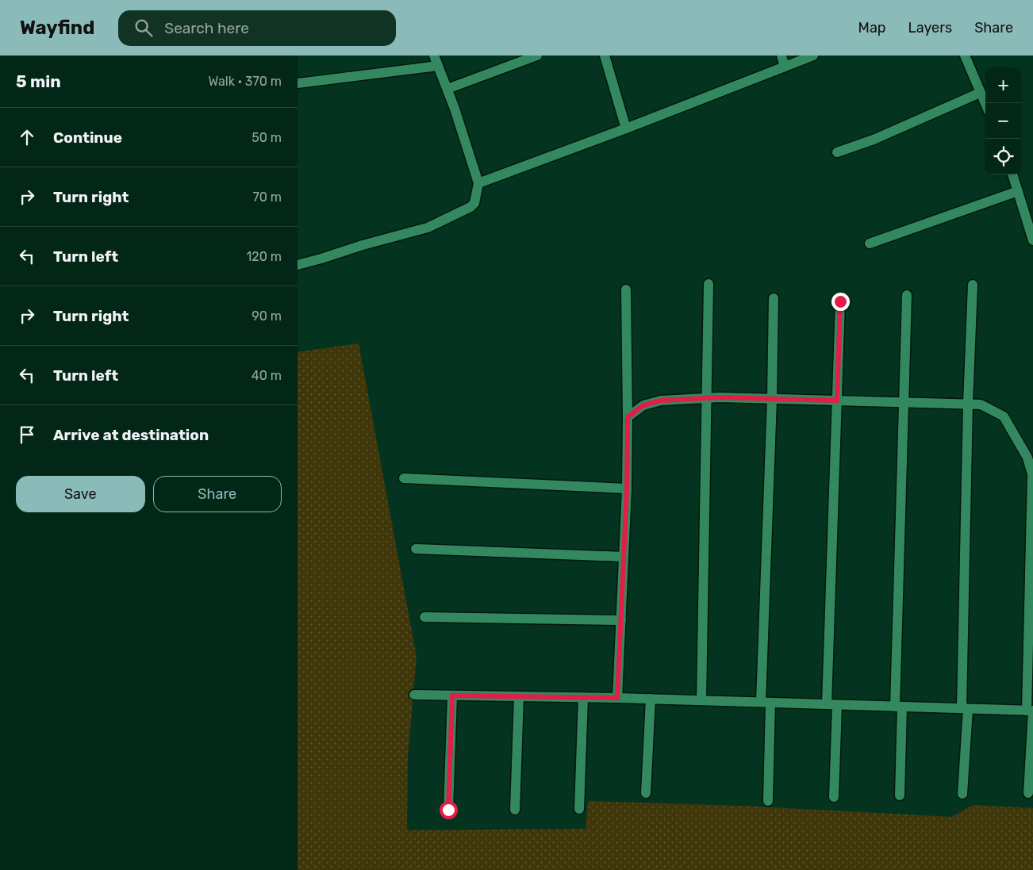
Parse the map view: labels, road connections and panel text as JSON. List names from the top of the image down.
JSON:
{
  "page": {
    "header": "Wayfind",
    "search": "Search here",
    "nav": ["Map", "Layers", "Share"],
    "heading": ["5 min", "Walk · 370 m"],
    "map_buttons": ["+", "−"],
    "list": [
      ["Continue", "50 m"],
      ["Turn right", "70 m"],
      ["Turn left", "120 m"],
      ["Turn right", "90 m"],
      ["Turn left", "40 m"],
      "Arrive at destination"
    ],
    "buttons": ["Save", "Share"]
  }
}
